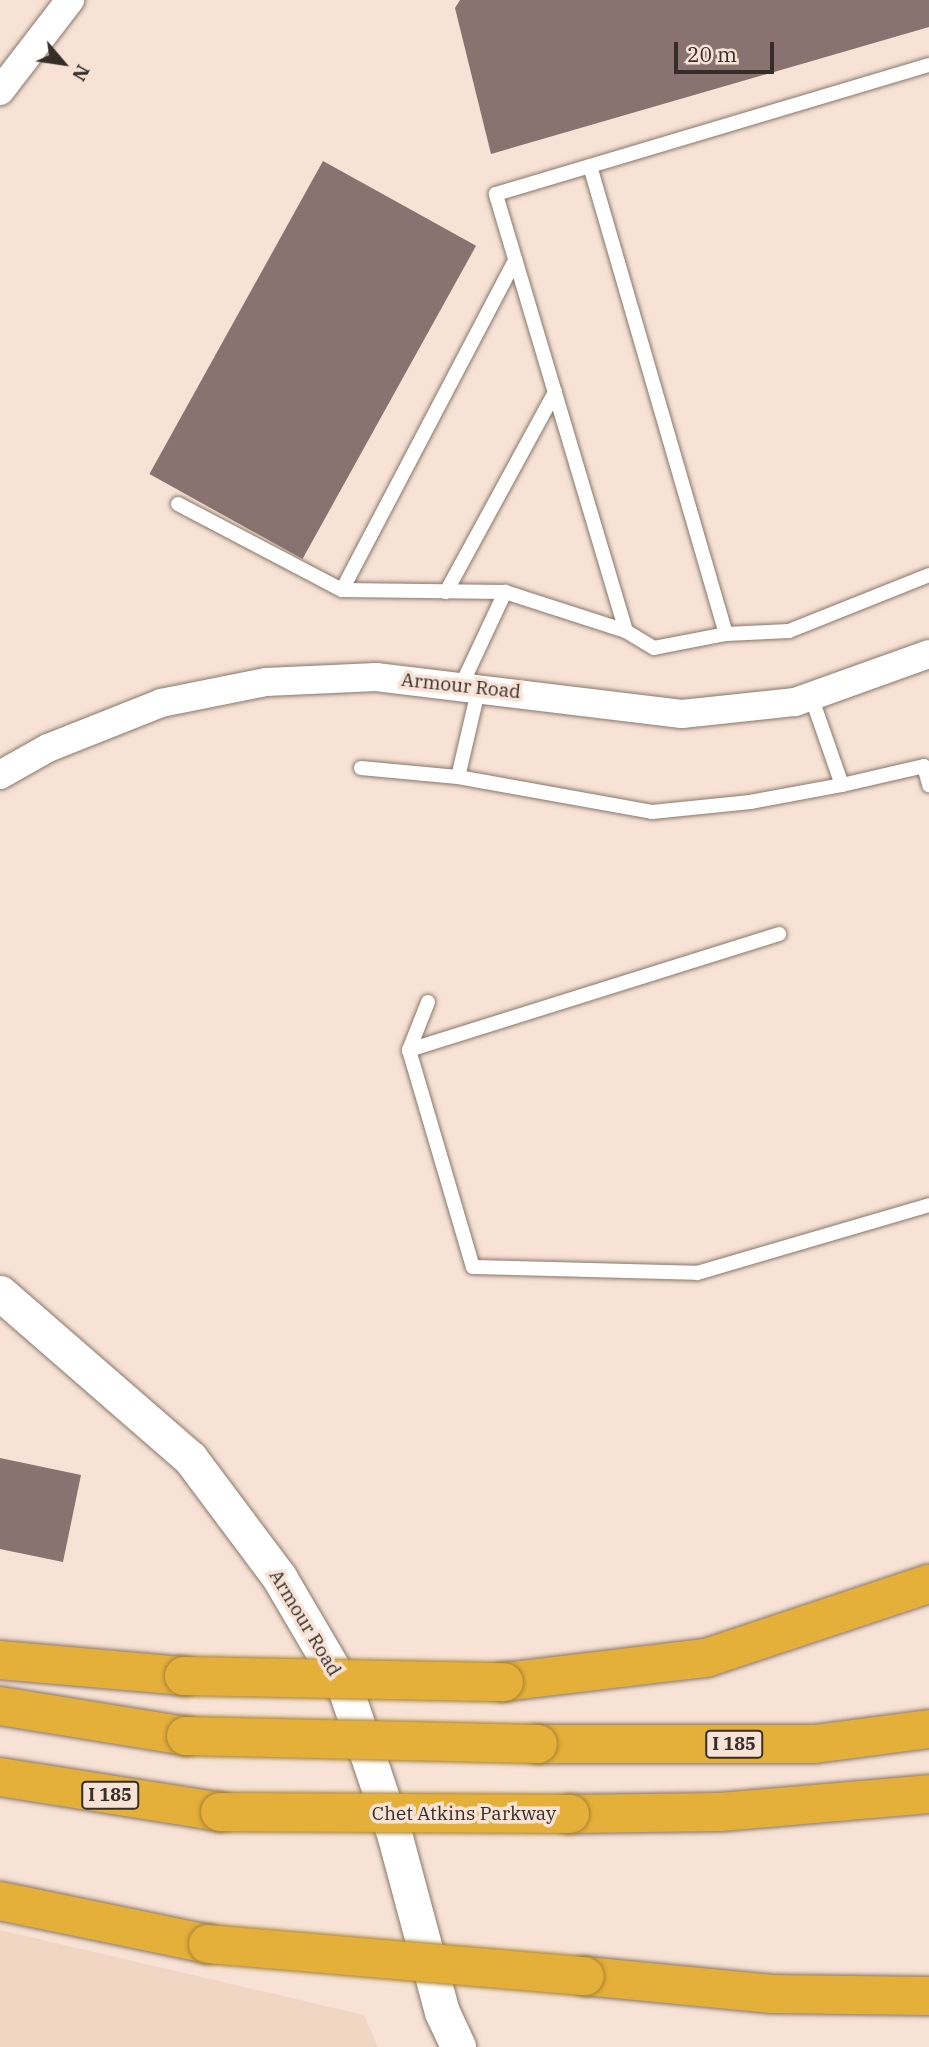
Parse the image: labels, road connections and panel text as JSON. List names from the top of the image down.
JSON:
{
  "streets": {
    "highway": ["I 185", "Chet Atkins Parkway"],
    "street": ["Armour Road"]
  },
  "scale_bar": "20 m",
  "north": "bottom right"
}
